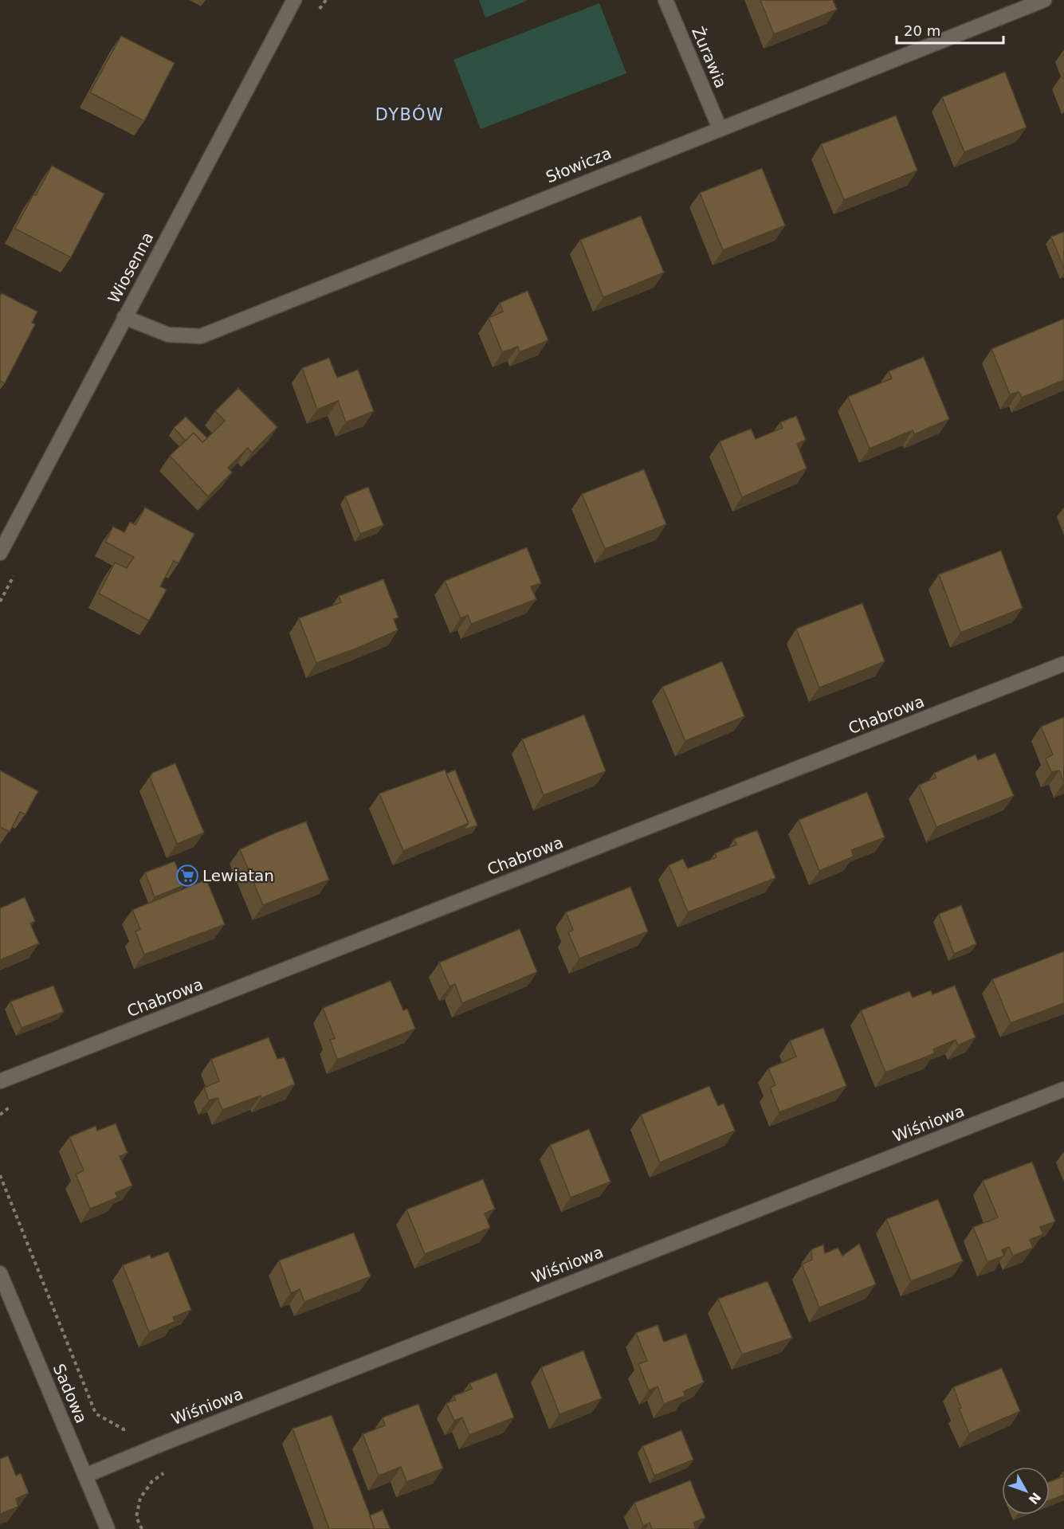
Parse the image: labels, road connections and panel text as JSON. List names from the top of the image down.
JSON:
{
  "streets": {
    "street": [
      "Żurawia",
      "Słowicza",
      "Wiosenna",
      "Chabrowa",
      "Wiśniowa",
      "Sadowa"
    ]
  },
  "crossings": [
    ["Żurawia", "Słowicza"],
    ["Słowicza", "Wiosenna"],
    ["Wiśniowa", "Sadowa"]
  ],
  "districts": ["DYBÓW"],
  "places": {
    "supermarket": ["Lewiatan"]
  },
  "scale_bar": "20 m",
  "north": "bottom right"
}
